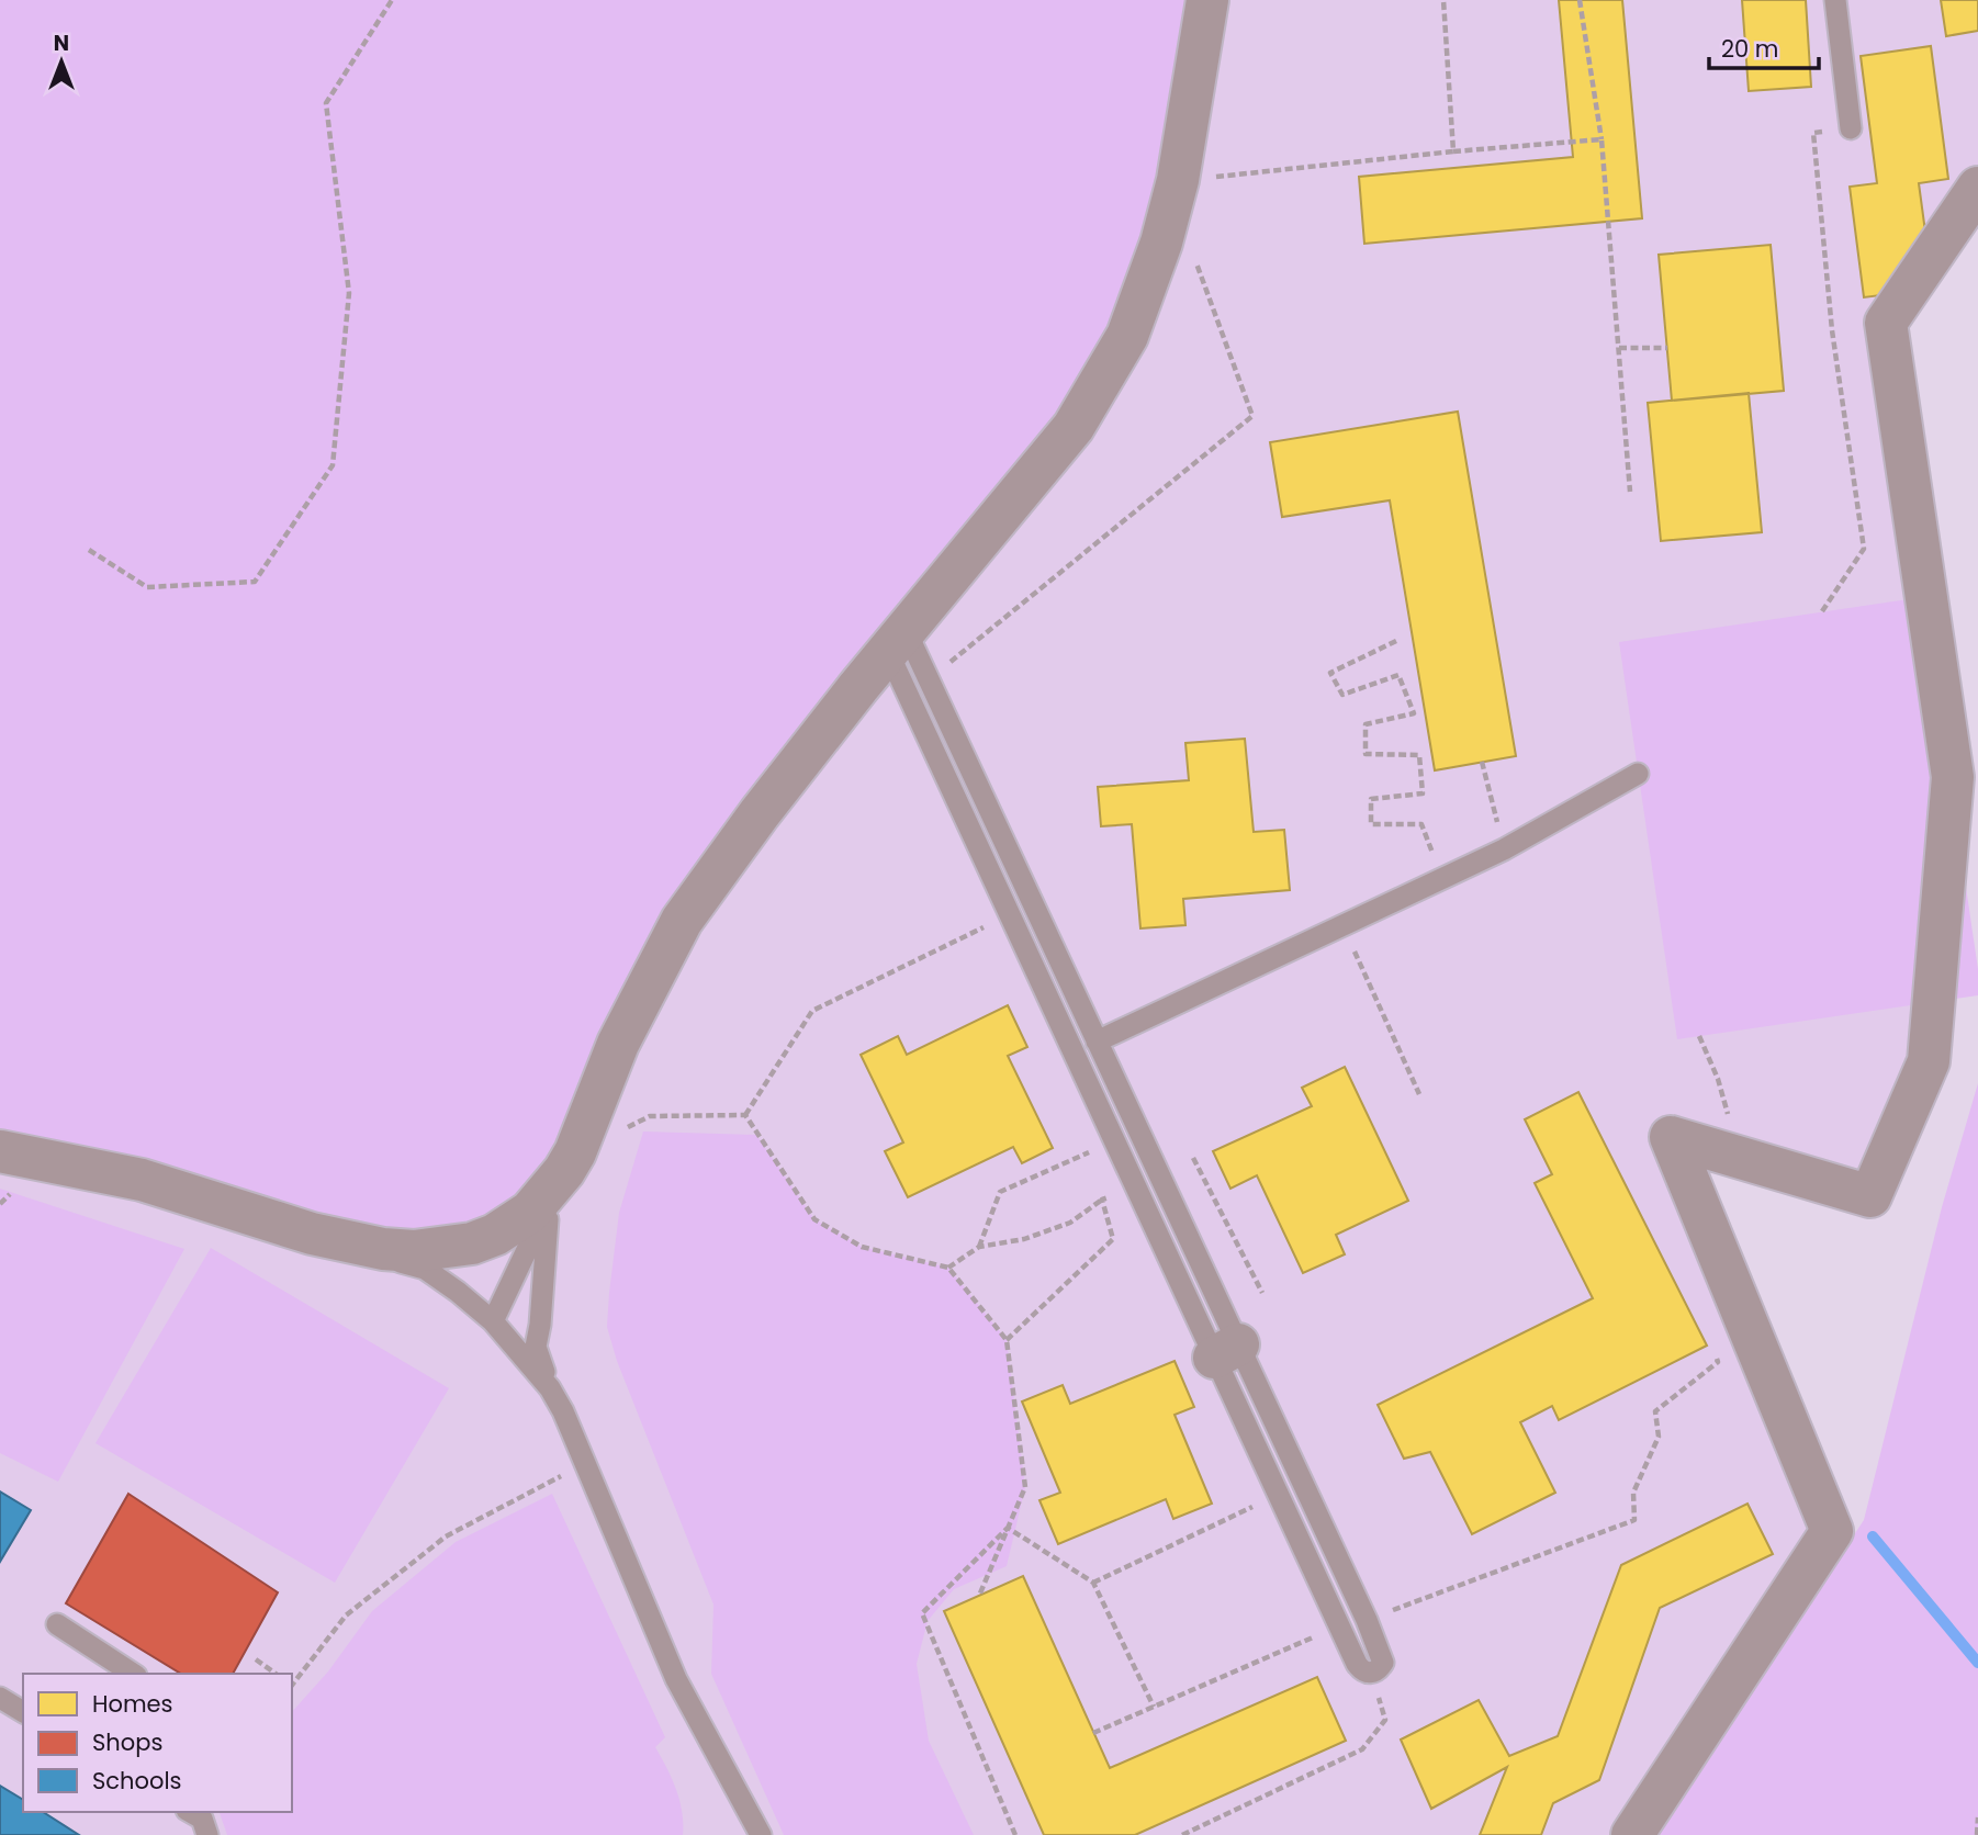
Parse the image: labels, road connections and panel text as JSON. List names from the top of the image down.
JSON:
{
  "legend": ["Homes", "Shops", "Schools"],
  "scale_bar": "20 m",
  "north": "top"
}
